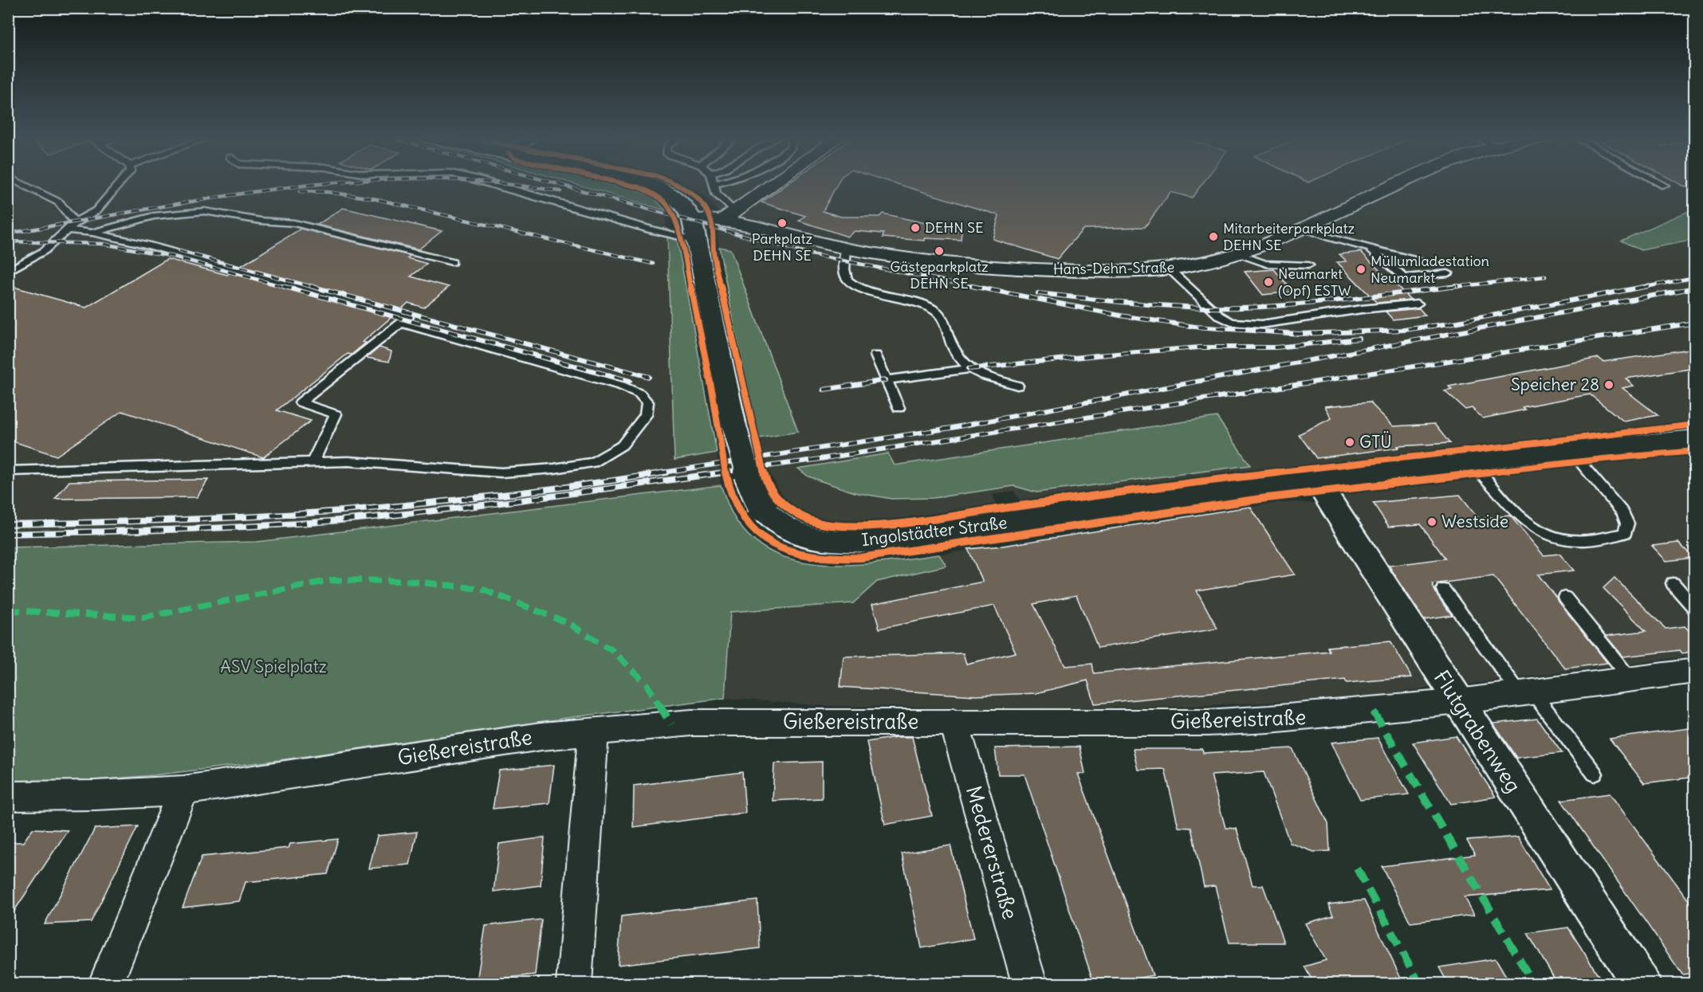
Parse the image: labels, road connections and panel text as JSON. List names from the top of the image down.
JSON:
{
  "streets": {
    "street": [
      "Hans-Dehn-Straße",
      "Ingolstädter Straße",
      "Gießereistraße",
      "Flutgrabenweg",
      "Medererstraße"
    ]
  },
  "crossings": [
    ["Hans-Dehn-Straße", "Ingolstädter Straße"],
    ["Ingolstädter Straße", "Flutgrabenweg"],
    ["Gießereistraße", "Flutgrabenweg"],
    ["Gießereistraße", "Medererstraße"]
  ],
  "parks": ["ASV Spielplatz"],
  "places": [
    "Parkplatz DEHN SE",
    "DEHN SE",
    "Mitarbeiterparkplatz DEHN SE",
    "Gästeparkplatz DEHN SE",
    "Müllumladestation Neumarkt",
    "Neumarkt (Opf) ESTW",
    "Speicher 28",
    "GTÜ",
    "Westside"
  ]
}
